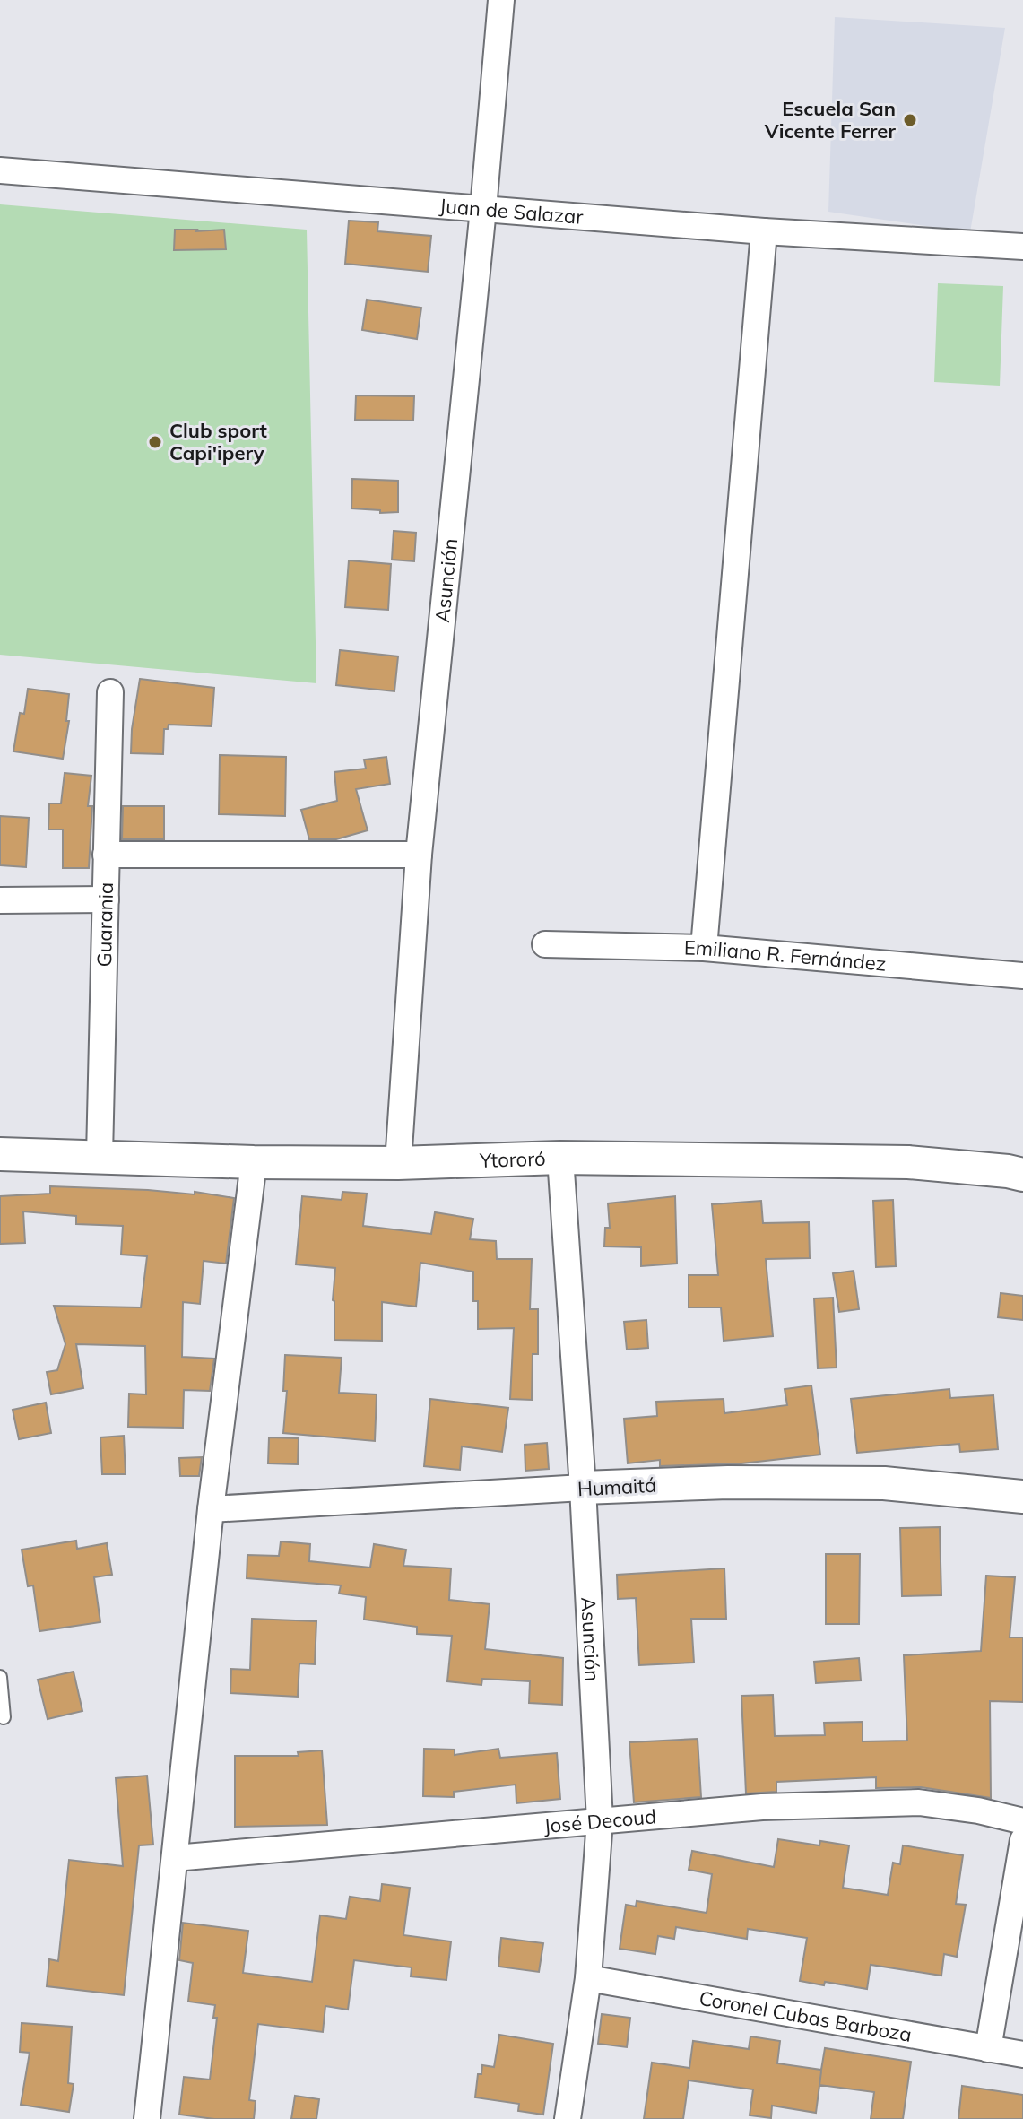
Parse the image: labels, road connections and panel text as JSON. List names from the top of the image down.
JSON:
{
  "streets": {
    "street": [
      "Juan de Salazar",
      "Asunción",
      "Guarania",
      "Emiliano R. Fernández",
      "Ytororó",
      "Humaitá",
      "José Decoud",
      "Coronel Cubas Barboza"
    ]
  },
  "crossings": [
    ["Juan de Salazar", "Asunción"],
    ["Asunción", "Ytororó"],
    ["Asunción", "Humaitá"],
    ["Asunción", "José Decoud"],
    ["Asunción", "Coronel Cubas Barboza"],
    ["Guarania", "Ytororó"]
  ],
  "places": ["Escuela San Vicente Ferrer", "Club sport Capi'ipery"]
}
